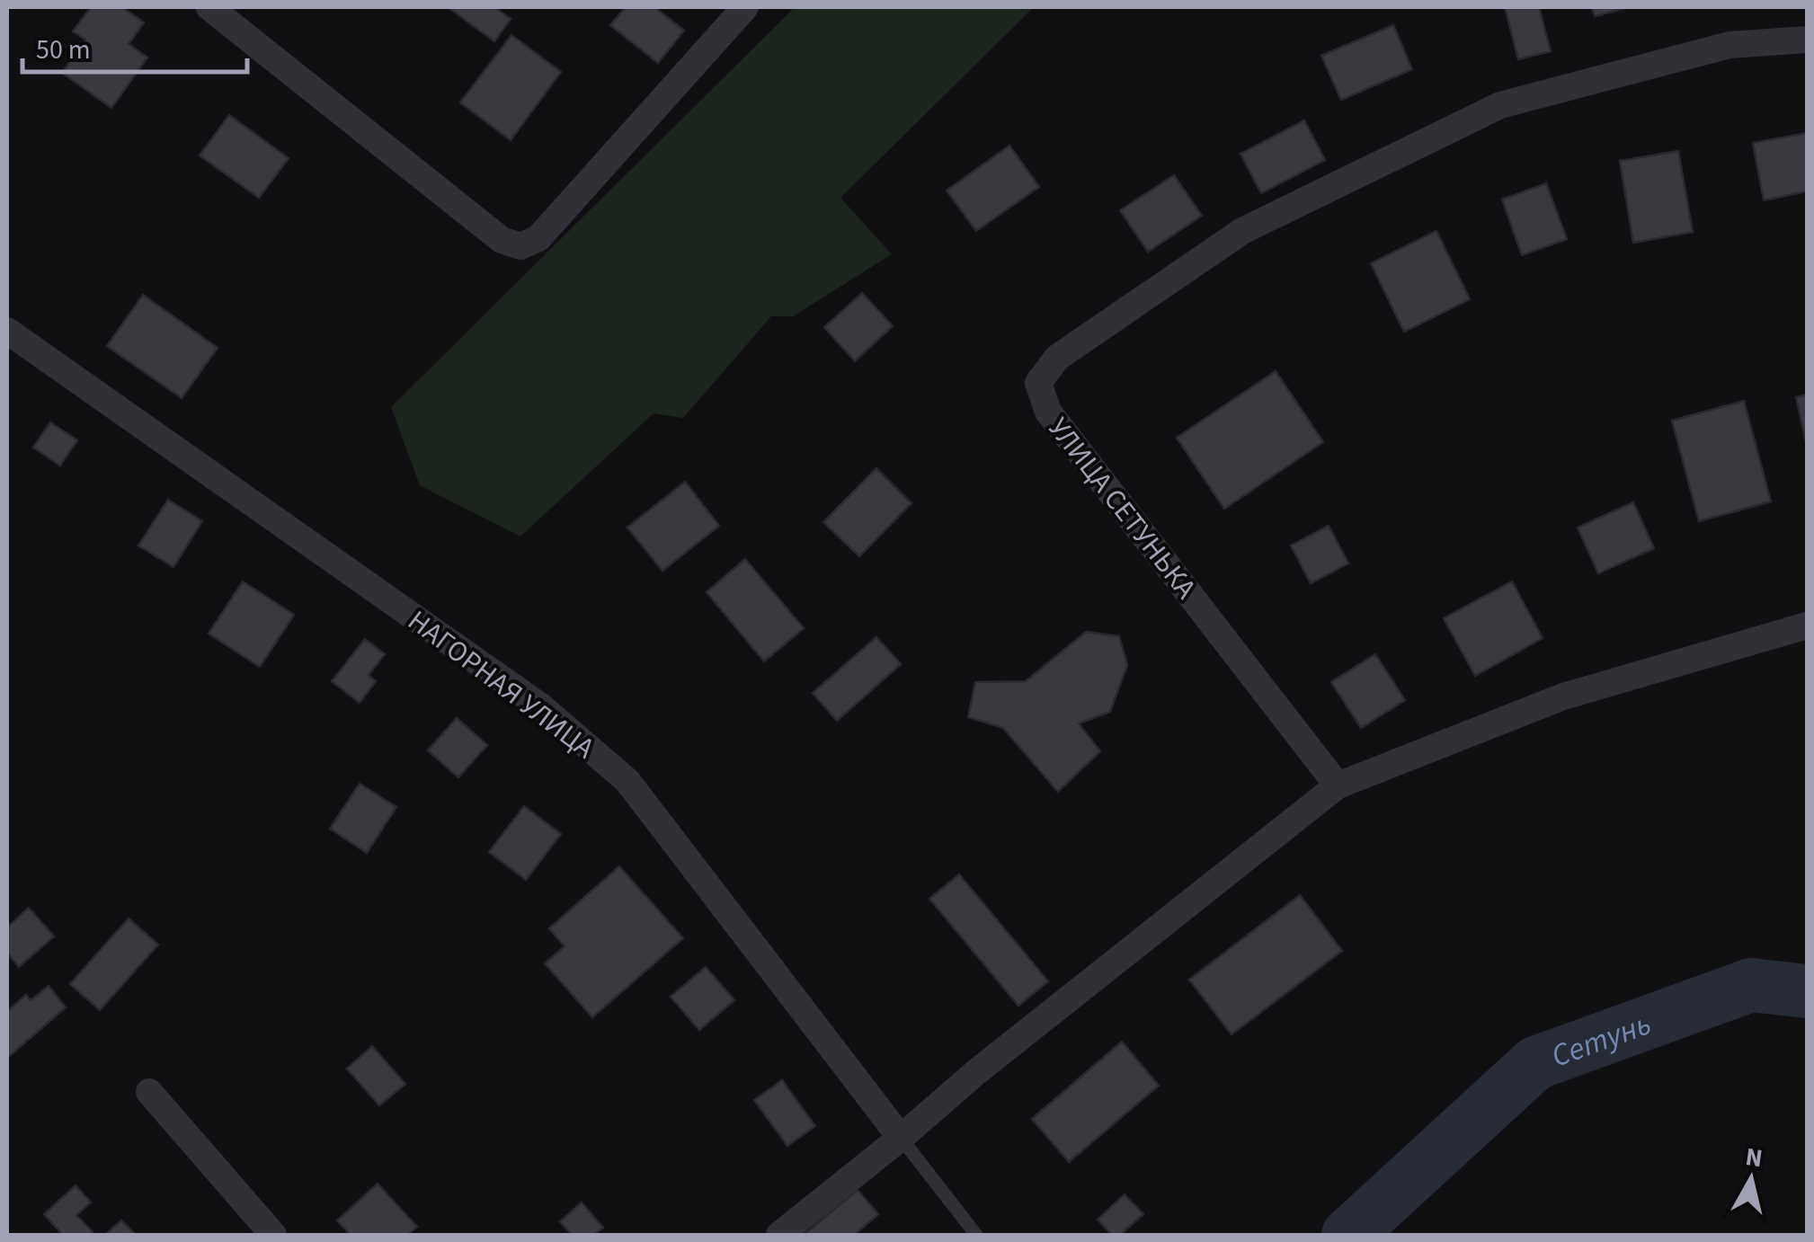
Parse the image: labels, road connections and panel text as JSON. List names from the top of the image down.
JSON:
{
  "streets": {
    "street": ["УЛИЦА СЕТУНЬКА", "НАГОРНАЯ УЛИЦА"]
  },
  "water": ["Сетунь"],
  "scale_bar": "50 m",
  "north": "top"
}
